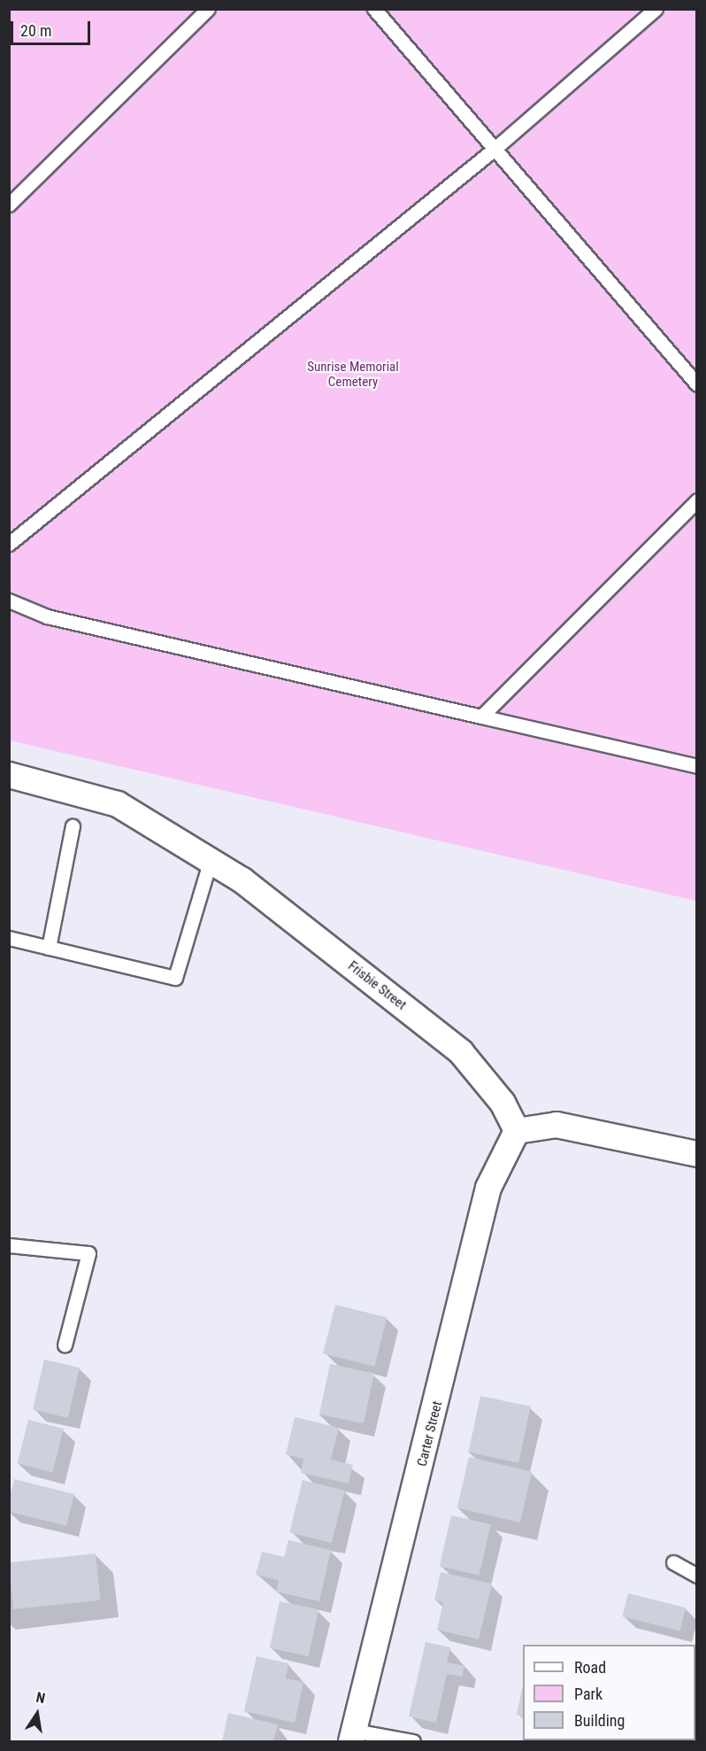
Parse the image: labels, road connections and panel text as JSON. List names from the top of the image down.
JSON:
{
  "streets": {
    "street": ["Frisbie Street", "Carter Street"]
  },
  "crossings": [
    ["Frisbie Street", "Carter Street"]
  ],
  "parks": ["Sunrise Memorial Cemetery"],
  "legend": ["Road", "Park", "Building"],
  "scale_bar": "20 m",
  "north": "top"
}
